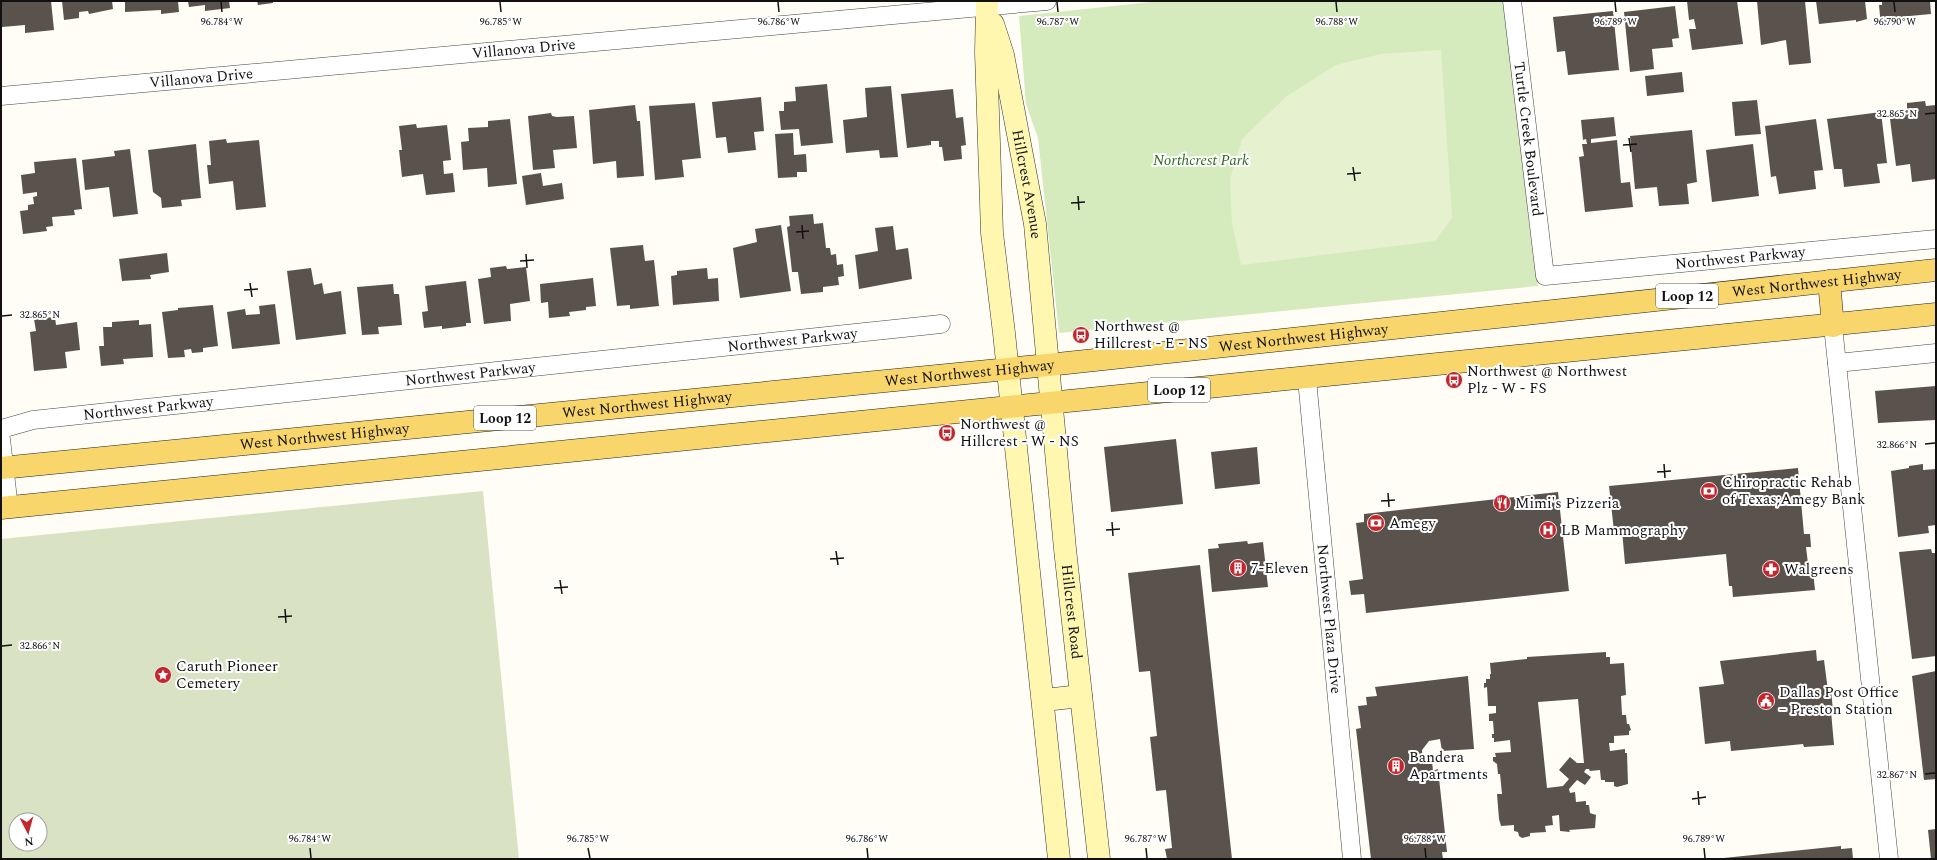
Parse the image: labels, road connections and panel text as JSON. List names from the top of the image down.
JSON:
{
  "streets": {
    "main road": [
      "Hillcrest Avenue",
      "West Northwest Highway",
      "Loop 12",
      "Hillcrest Road"
    ],
    "street": [
      "Villanova Drive",
      "Turtle Creek Boulevard",
      "Northwest Parkway",
      "Northwest Plaza Drive"
    ]
  },
  "crossings": [
    ["Villanova Drive", "Hillcrest Avenue"],
    ["Turtle Creek Boulevard", "Northwest Parkway"],
    ["Hillcrest Avenue", "West Northwest Highway"],
    ["Hillcrest Avenue", "Hillcrest Road"],
    ["West Northwest Highway", "Hillcrest Road"],
    ["Loop 12", "Hillcrest Road"],
    ["Loop 12", "Northwest Plaza Drive"]
  ],
  "parks": ["Northcrest Park"],
  "places": {
    "bus stop": ["Northwest @ Hillcrest - E - NS", "Northwest @ Northwest Plz - W - FS", "Northwest @ Hillcrest - W - NS"],
    "bank": ["Chiropractic Rehab of Texas;Amegy Bank", "Amegy"],
    "restaurant": ["Mimi's Pizzeria"],
    "hospital": ["LB Mammography"],
    "building": ["7-Eleven", "Bandera Apartments"],
    "pharmacy": ["Walgreens"],
    "place": ["Caruth Pioneer Cemetery"],
    "public building": ["Dallas Post Office – Preston Station"]
  },
  "north": "bottom",
  "coordinates": [
    "96.784°W",
    "96.785°W",
    "96.786°W",
    "96.787°W",
    "96.788°W",
    "96.789°W",
    "96.790°W",
    "32.865°N",
    "32.866°N",
    "32.867°N"
  ]
}
